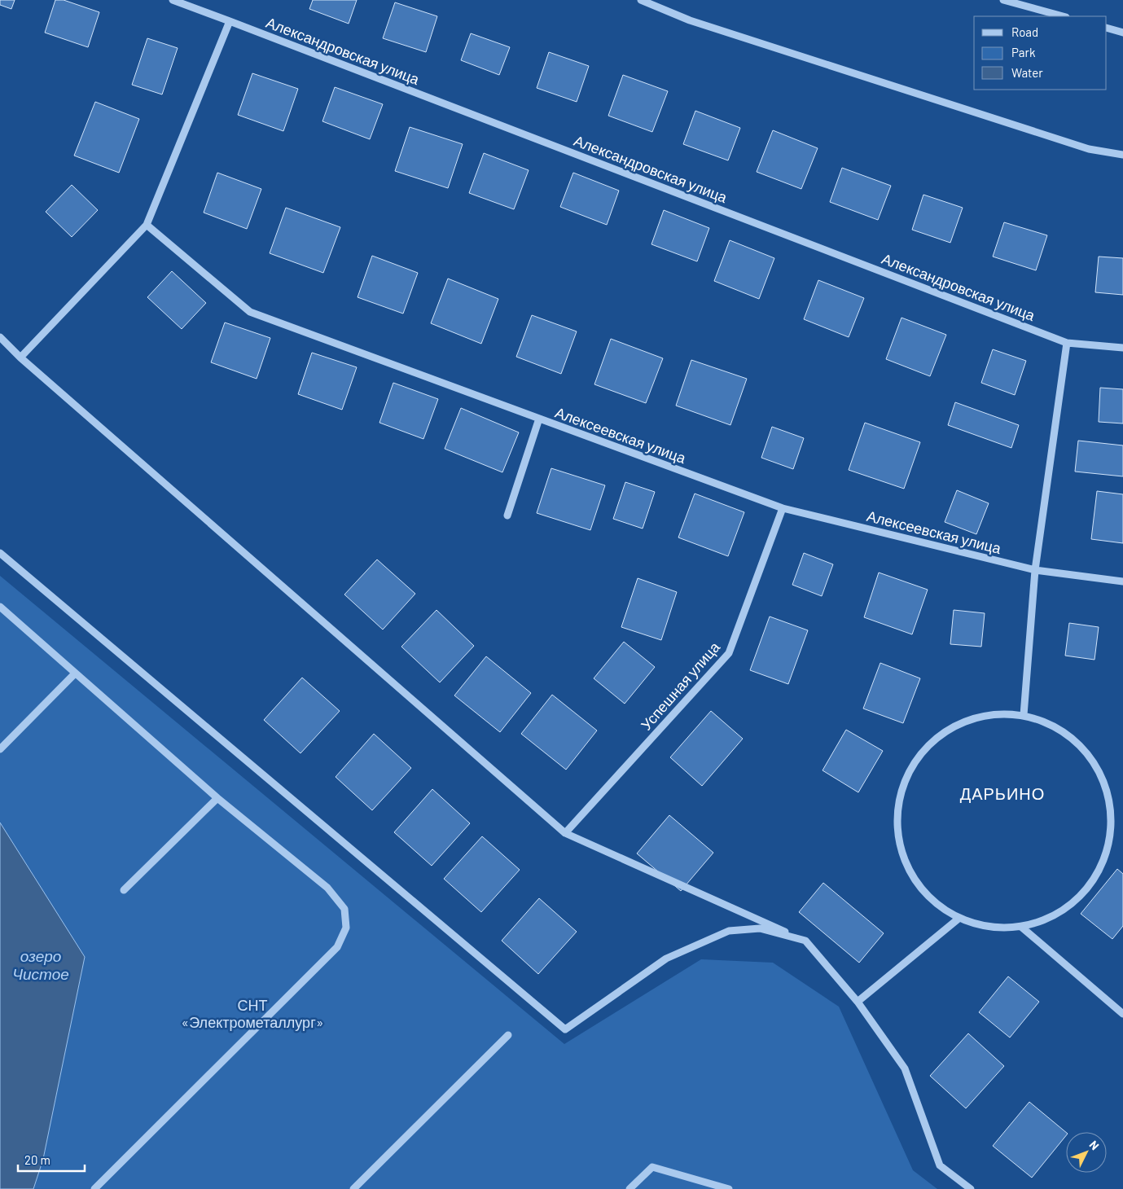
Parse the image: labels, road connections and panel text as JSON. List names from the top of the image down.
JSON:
{
  "streets": {
    "street": ["Александровская улица", "Алексеевская улица", "Успешная улица"]
  },
  "crossings": [
    ["Алексеевская улица", "Успешная улица"]
  ],
  "districts": ["ДАРЬИНО"],
  "water": ["озеро Чистое"],
  "parks": ["СНТ «Электрометаллург»"],
  "legend": ["Road", "Park", "Water"],
  "scale_bar": "20 m",
  "north": "top right"
}
